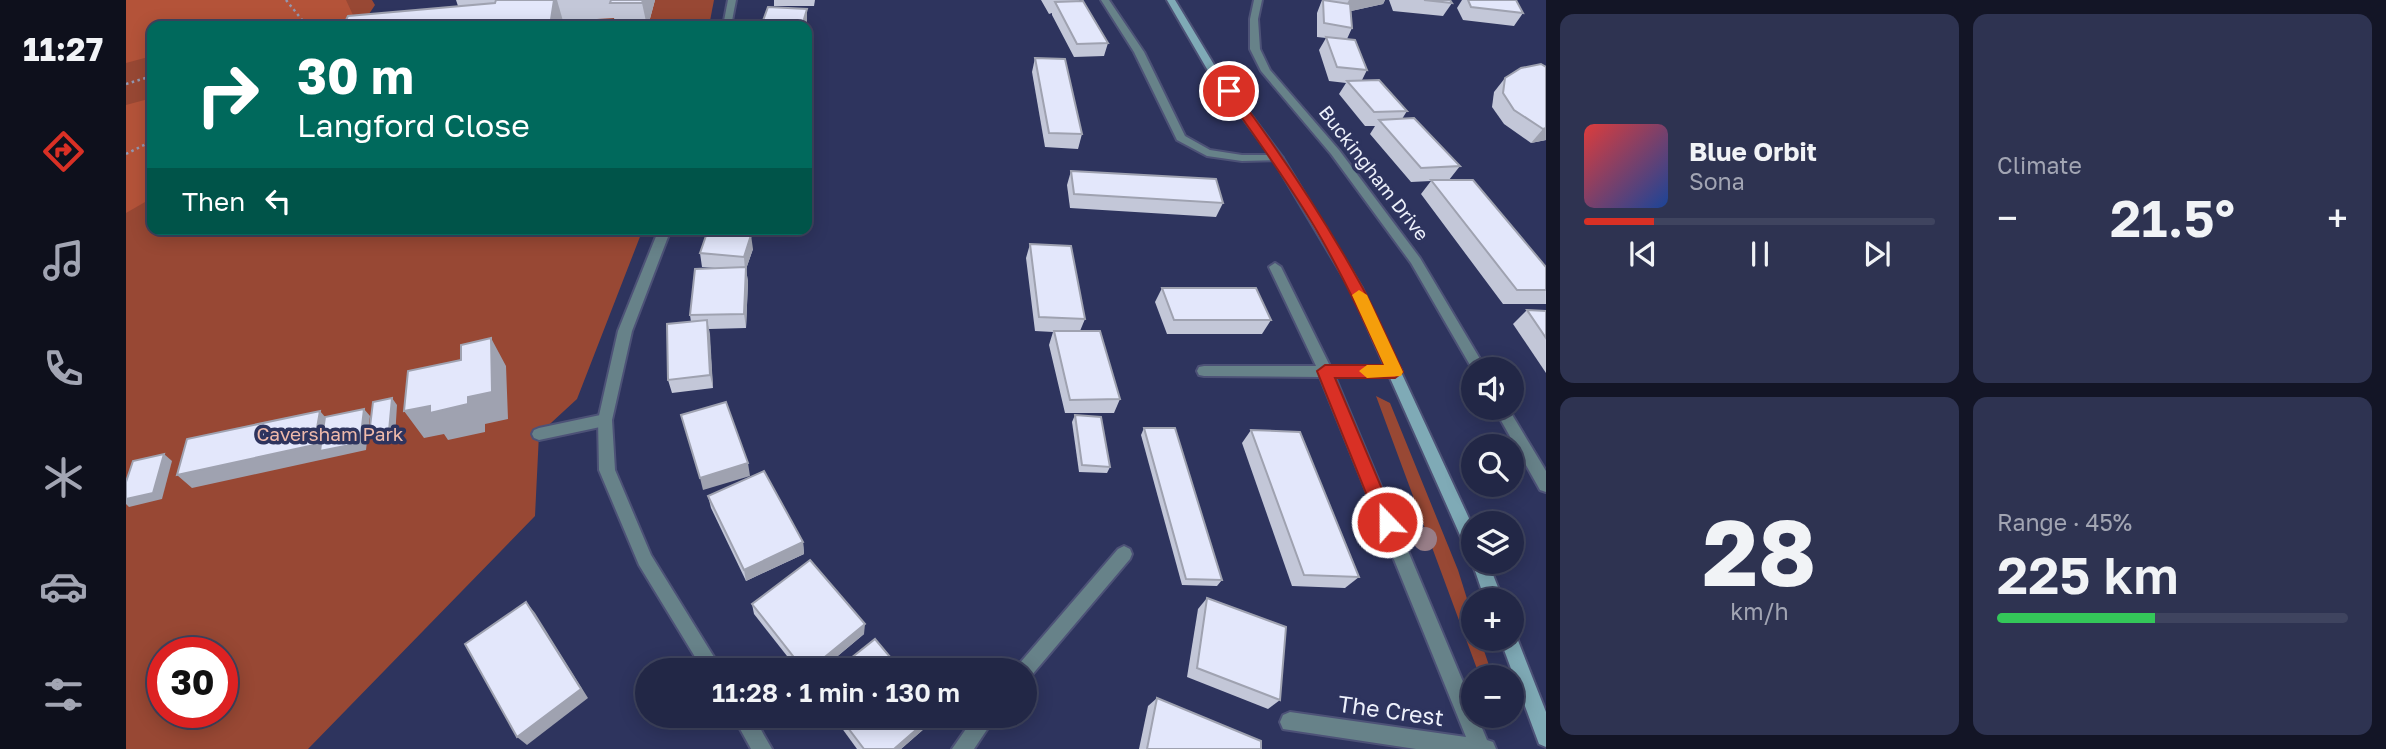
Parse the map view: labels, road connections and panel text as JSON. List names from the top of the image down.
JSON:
{
  "streets": {
    "street": ["Buckingham Drive", "The Crest"]
  },
  "parks": ["Caversham Park"],
  "page": {
    "tabs": "11:27",
    "tile": [
      "Climate",
      ["28", "km/h"],
      ["Range · 45%", "225 km"]
    ],
    "turn": ["30 m", "Langford Close"],
    "song": ["Blue Orbit", "Sona"],
    "then": "Then",
    "heat": ["−", "21.5°", "+"],
    "map_buttons": ["+", "−"],
    "limit": "30",
    "trip": "11:28 · 1 min · 130 m"
  }
}
